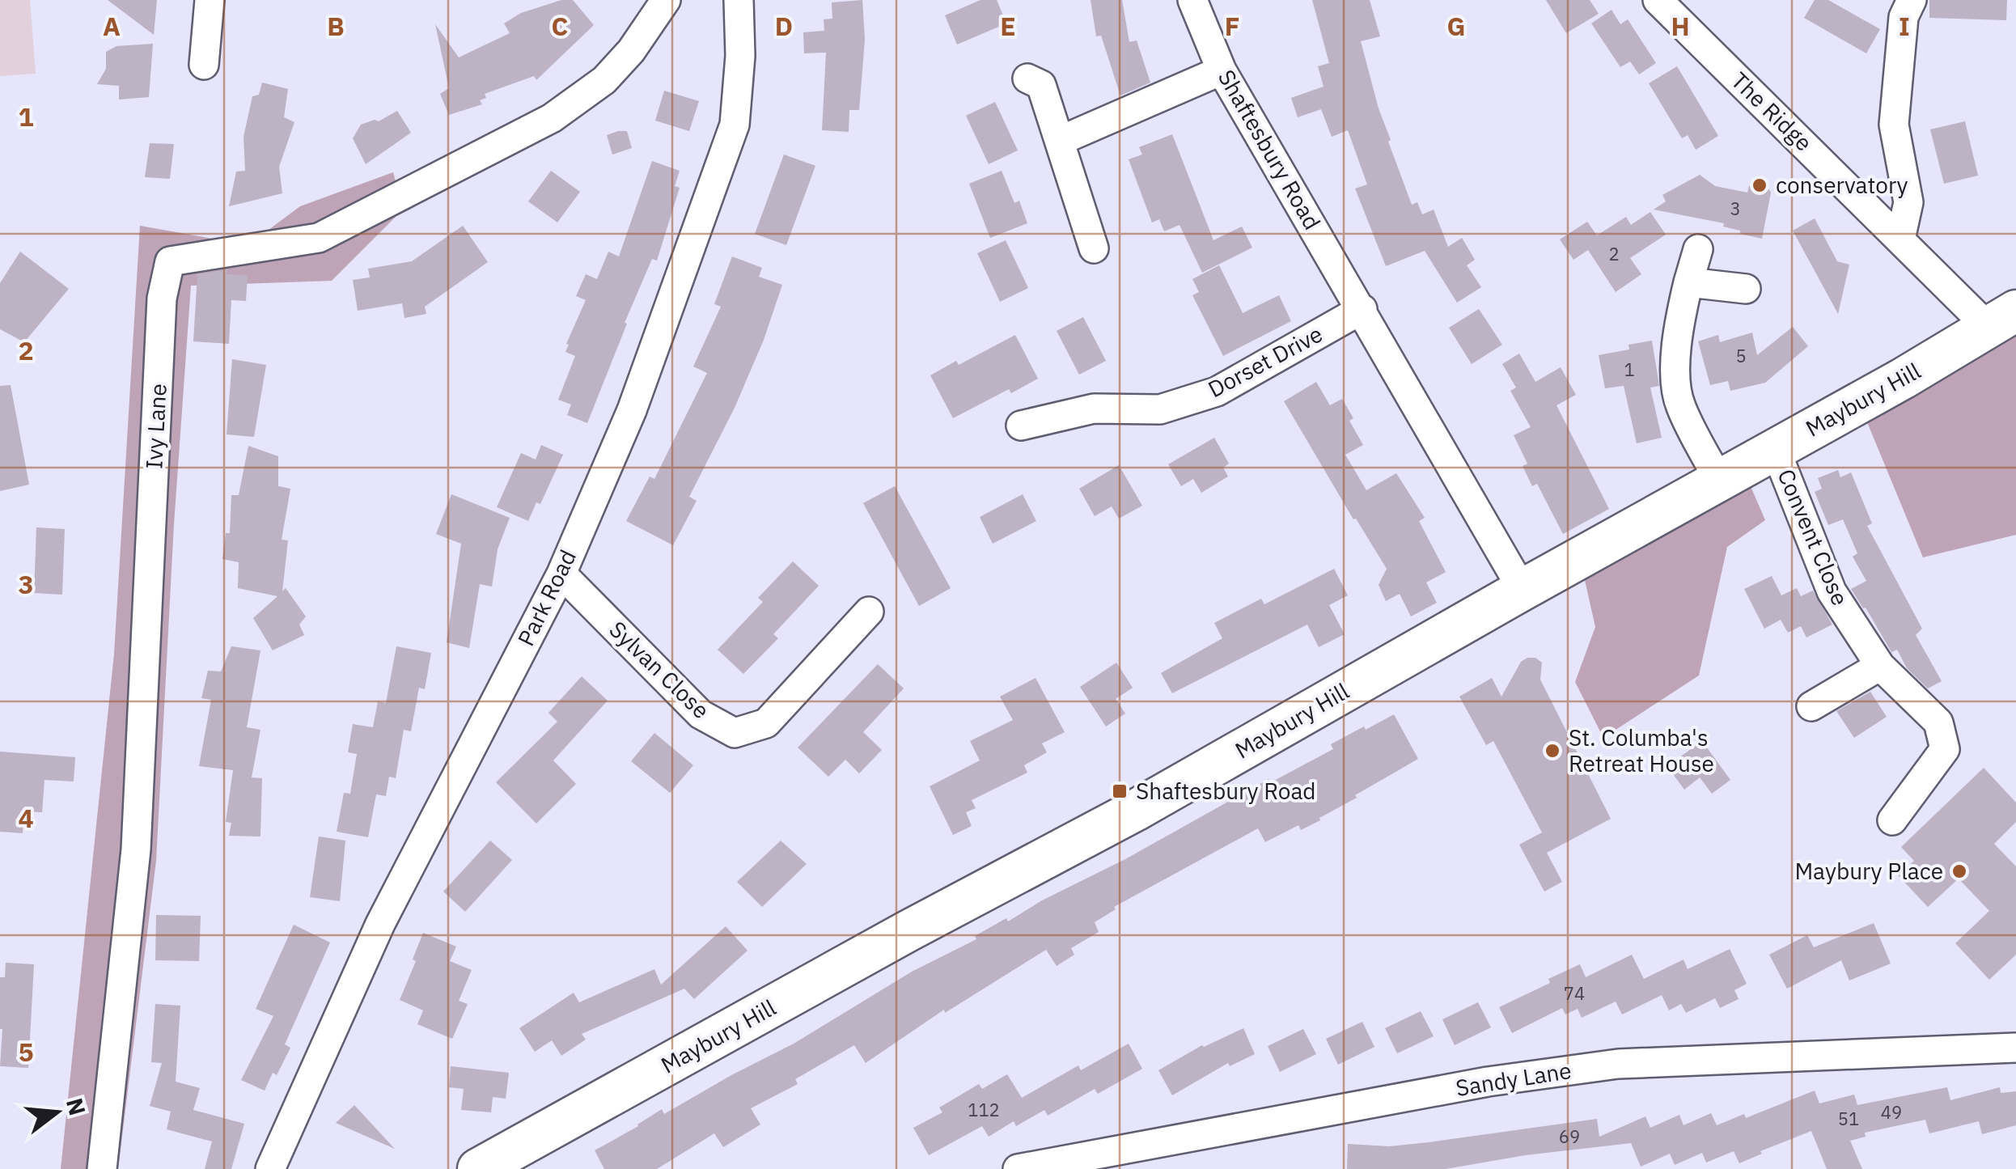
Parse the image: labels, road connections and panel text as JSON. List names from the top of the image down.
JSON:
{
  "streets": {
    "street": [
      "The Ridge",
      "Shaftesbury Road",
      "Dorset Drive",
      "Maybury Hill",
      "Ivy Lane",
      "Convent Close",
      "Park Road",
      "Sylvan Close",
      "Sandy Lane"
    ]
  },
  "crossings": [
    ["The Ridge", "Maybury Hill"],
    ["Shaftesbury Road", "Dorset Drive"],
    ["Shaftesbury Road", "Maybury Hill"],
    ["Maybury Hill", "Convent Close"],
    ["Park Road", "Sylvan Close"]
  ],
  "places": {
    "other": ["conservatory", "St. Columba's Retreat House", "Maybury Place"],
    "transit": ["Shaftesbury Road"]
  },
  "house_numbers": [
    "3",
    "2",
    "5",
    "1",
    "74",
    "112",
    "49",
    "51",
    "69"
  ],
  "north": "right",
  "grid": {
    "columns": [
      "A",
      "B",
      "C",
      "D",
      "E",
      "F",
      "G",
      "H",
      "I"
    ],
    "rows": [
      "1",
      "2",
      "3",
      "4",
      "5"
    ]
  }
}
